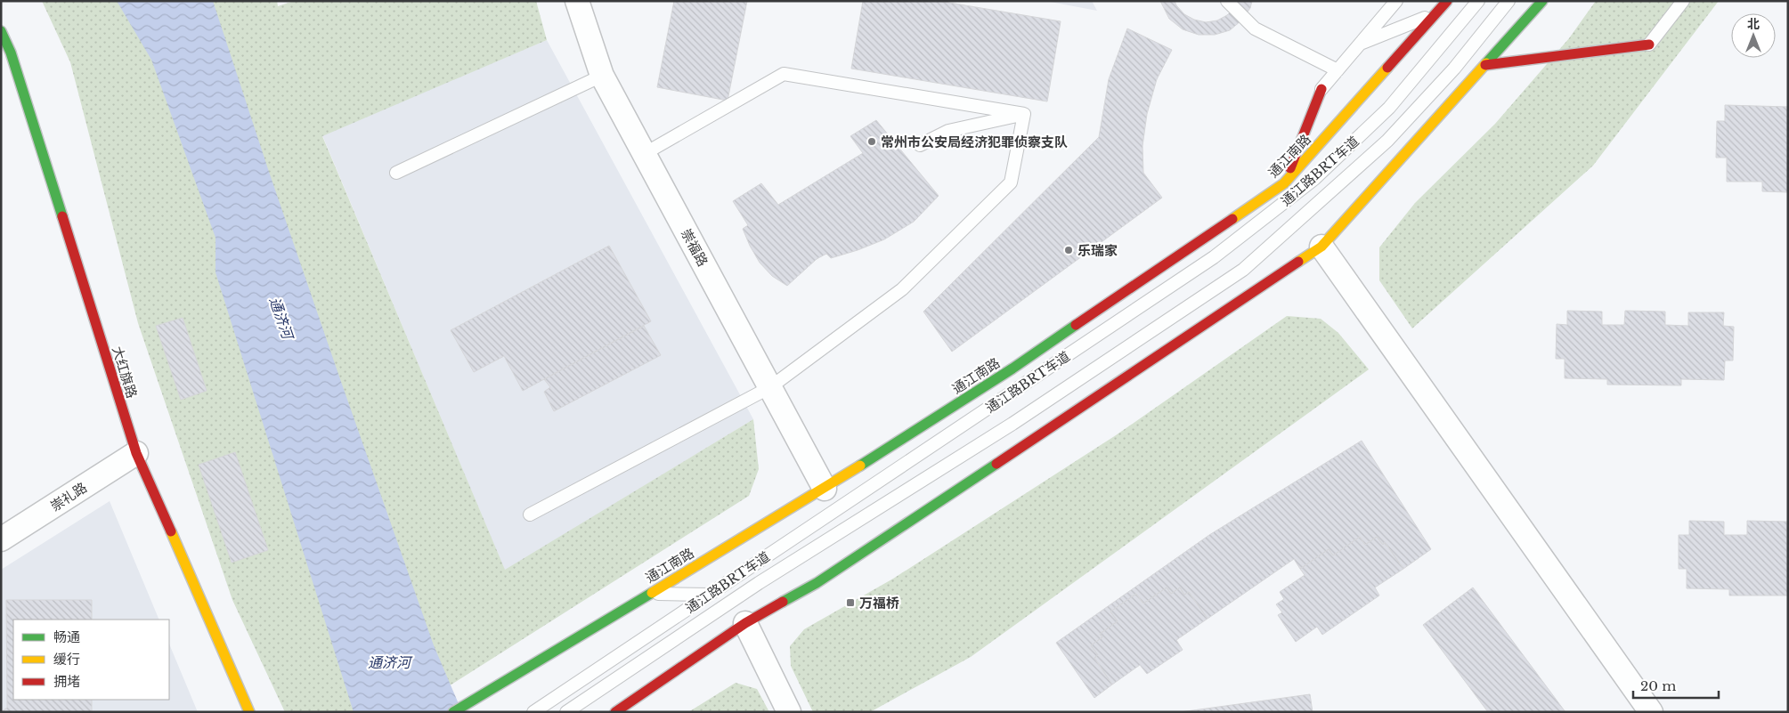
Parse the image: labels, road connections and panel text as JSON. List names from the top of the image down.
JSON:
{
  "streets": {
    "main road": ["通江南路", "大红旗路"],
    "street": ["崇福路", "崇礼路"],
    "lane": ["通江路BRT车道"]
  },
  "crossings": [
    ["通江南路", "崇福路"],
    ["大红旗路", "崇礼路"]
  ],
  "water": ["通济河"],
  "places": {
    "other": ["常州市公安局经济犯罪侦察支队", "乐瑞家"],
    "transit": ["万福桥"]
  },
  "legend": ["畅通", "缓行", "拥堵"],
  "scale_bar": "20 m",
  "north": "top"
}
